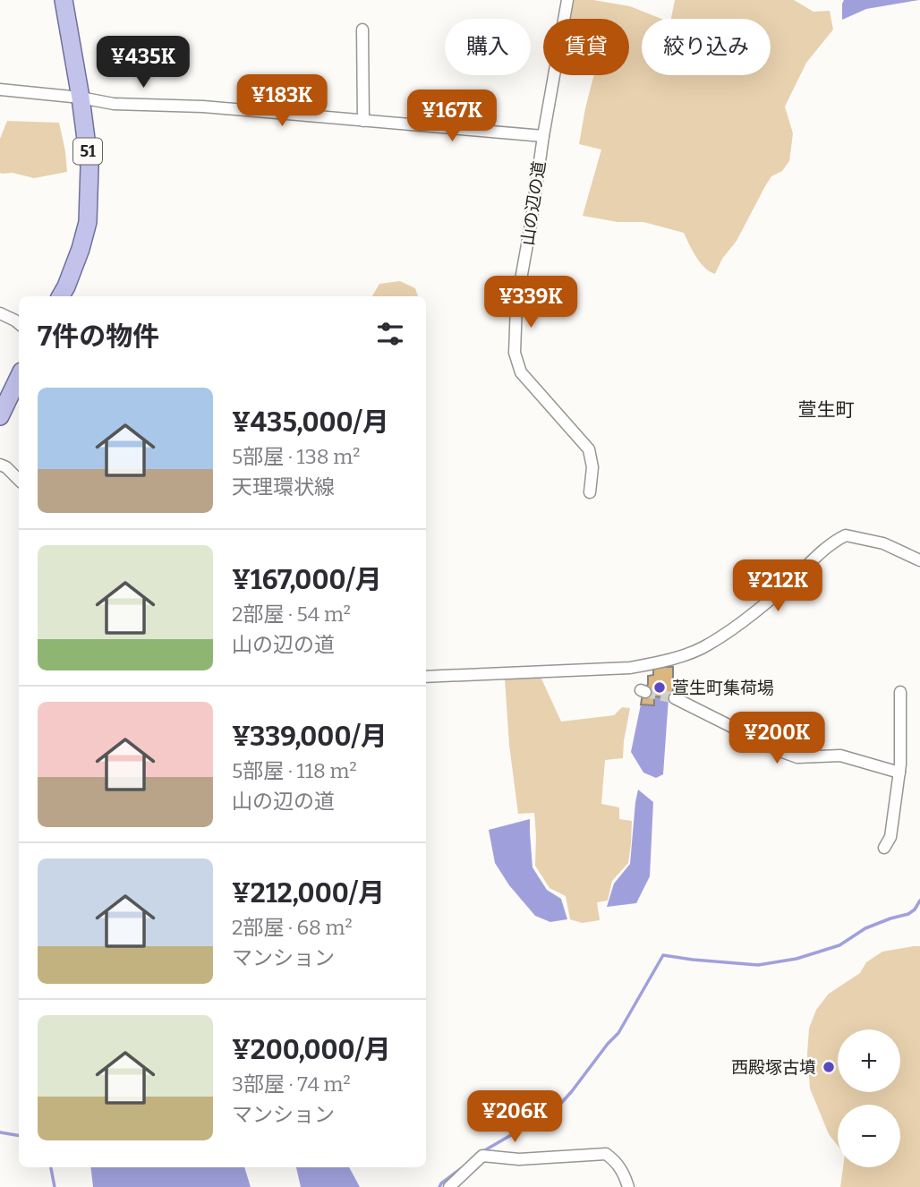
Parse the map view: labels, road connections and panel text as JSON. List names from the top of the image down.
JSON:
{
  "streets": {
    "main road": ["51"],
    "street": ["山の辺の道"]
  },
  "districts": ["萱生町"],
  "places": ["萱生町集荷場", "西殿塚古墳"],
  "page": {
    "chip": ["購入", "賃貸", "絞り込み"],
    "price": [
      "¥435K",
      "¥183K",
      "¥167K",
      "¥339K",
      "¥212K",
      "¥200K",
      "¥206K"
    ],
    "heading": "7件の物件",
    "list": [
      {
        "name": "¥435,000/月",
        "note": "5部屋 · 138 m² · 天理環状線"
      },
      {
        "name": "¥167,000/月",
        "note": "2部屋 · 54 m² · 山の辺の道"
      },
      {
        "name": "¥339,000/月",
        "note": "5部屋 · 118 m² · 山の辺の道"
      },
      {
        "name": "¥212,000/月",
        "note": "2部屋 · 68 m² · マンション"
      },
      {
        "name": "¥200,000/月",
        "note": "3部屋 · 74 m² · マンション"
      }
    ],
    "map_buttons": ["+", "−"]
  }
}
